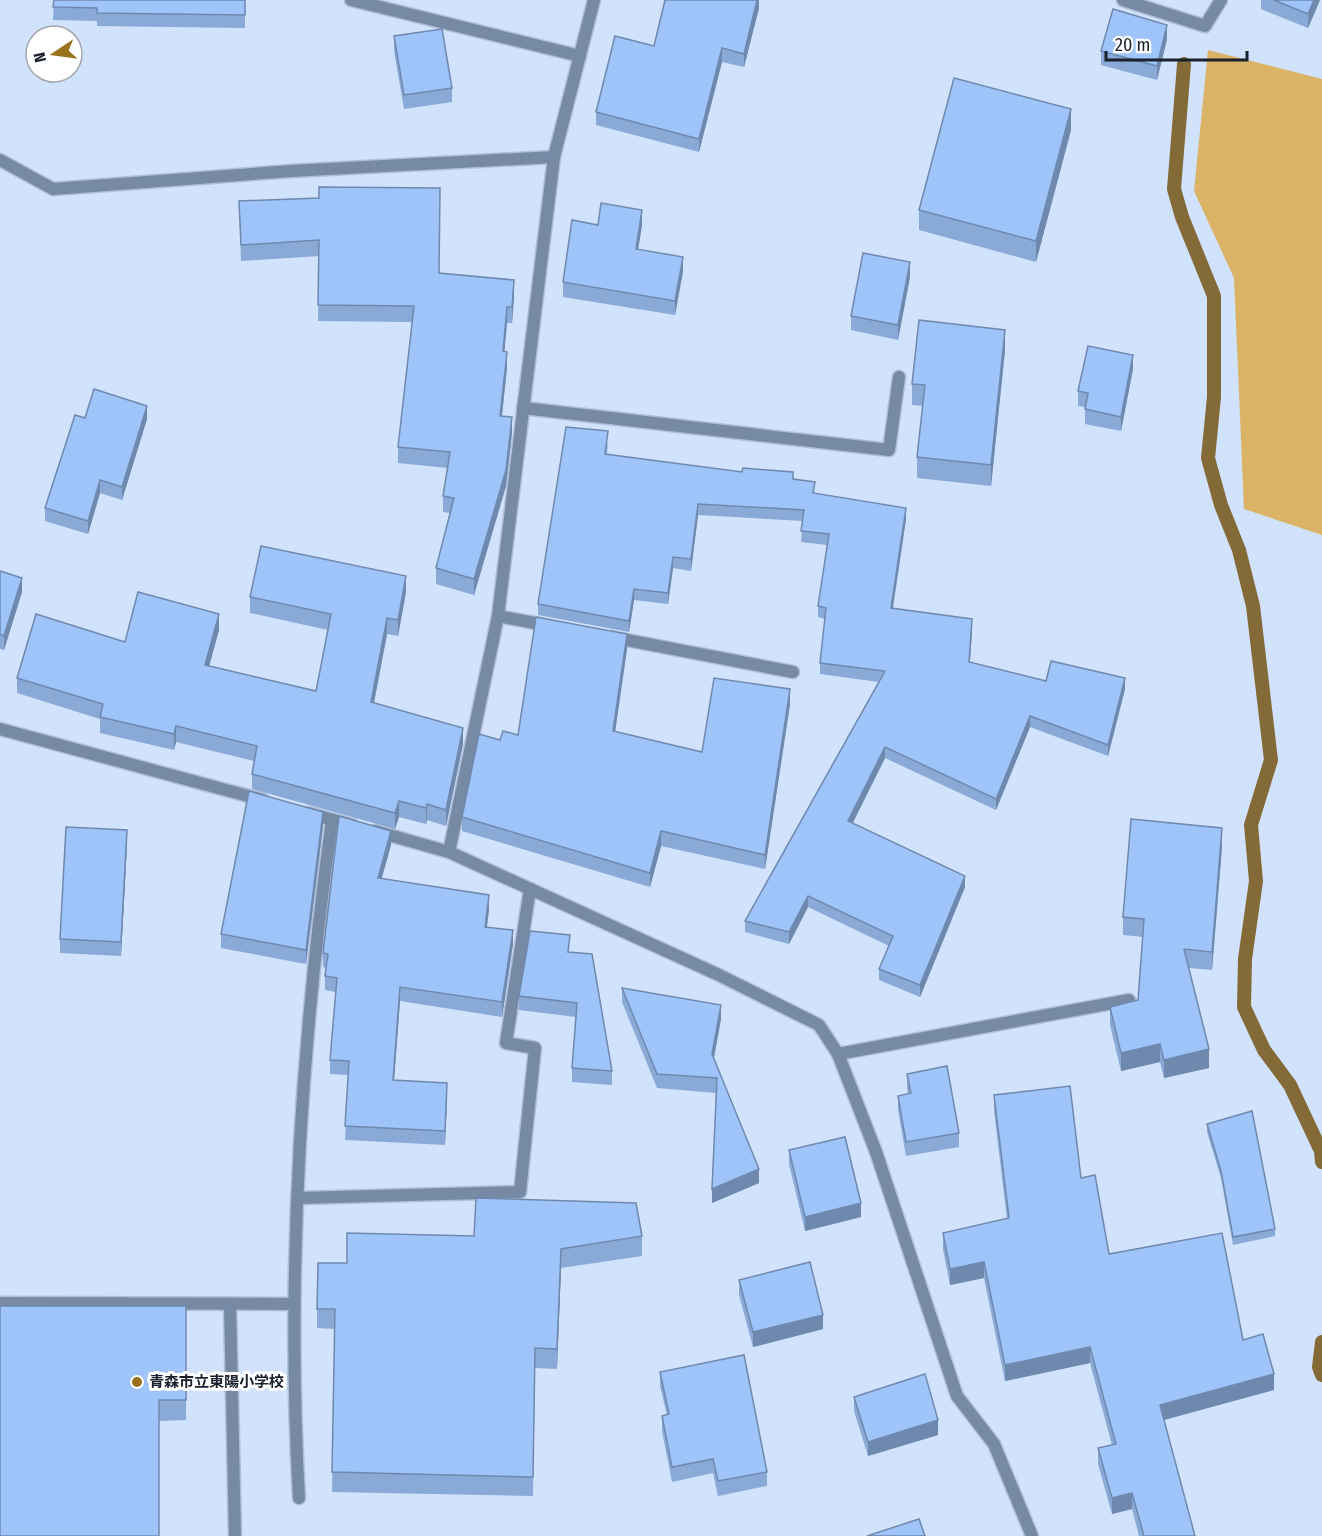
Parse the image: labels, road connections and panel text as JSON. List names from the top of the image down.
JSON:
{
  "places": ["青森市立東陽小学校"],
  "scale_bar": "20 m",
  "north": "left"
}
